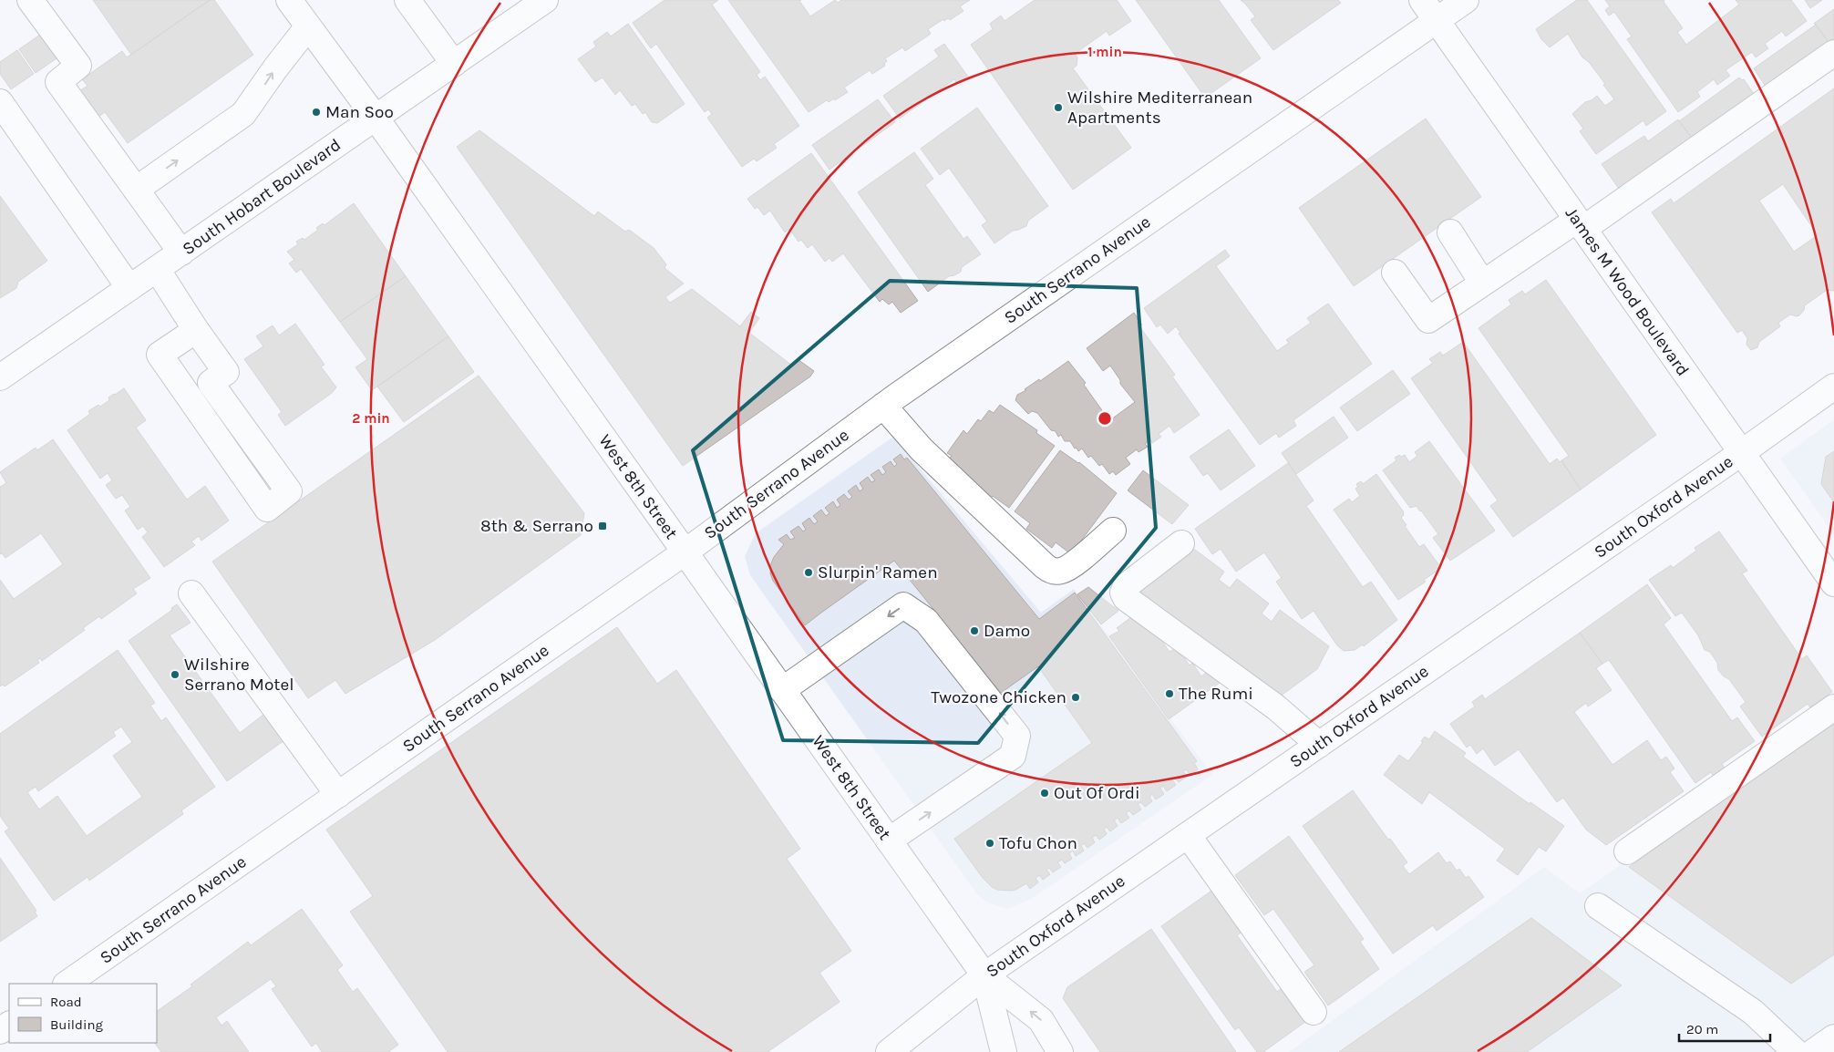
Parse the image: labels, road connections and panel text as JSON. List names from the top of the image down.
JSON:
{
  "streets": {
    "street": [
      "South Hobart Boulevard",
      "South Serrano Avenue",
      "James M Wood Boulevard",
      "West 8th Street",
      "South Oxford Avenue"
    ]
  },
  "crossings": [
    ["South Hobart Boulevard", "West 8th Street"],
    ["South Serrano Avenue", "James M Wood Boulevard"],
    ["South Serrano Avenue", "West 8th Street"],
    ["James M Wood Boulevard", "South Oxford Avenue"],
    ["West 8th Street", "South Oxford Avenue"]
  ],
  "places": {
    "other": [
      "Wilshire Mediterranean Apartments",
      "Man Soo",
      "Slurpin' Ramen",
      "Damo",
      "Wilshire Serrano Motel",
      "The Rumi",
      "Twozone Chicken",
      "Out Of Ordi",
      "Tofu Chon"
    ],
    "transit": ["8th & Serrano"]
  },
  "legend": ["Road", "Building"],
  "scale_bar": "20 m",
  "rings": ["1 min", "2 min"]
}
